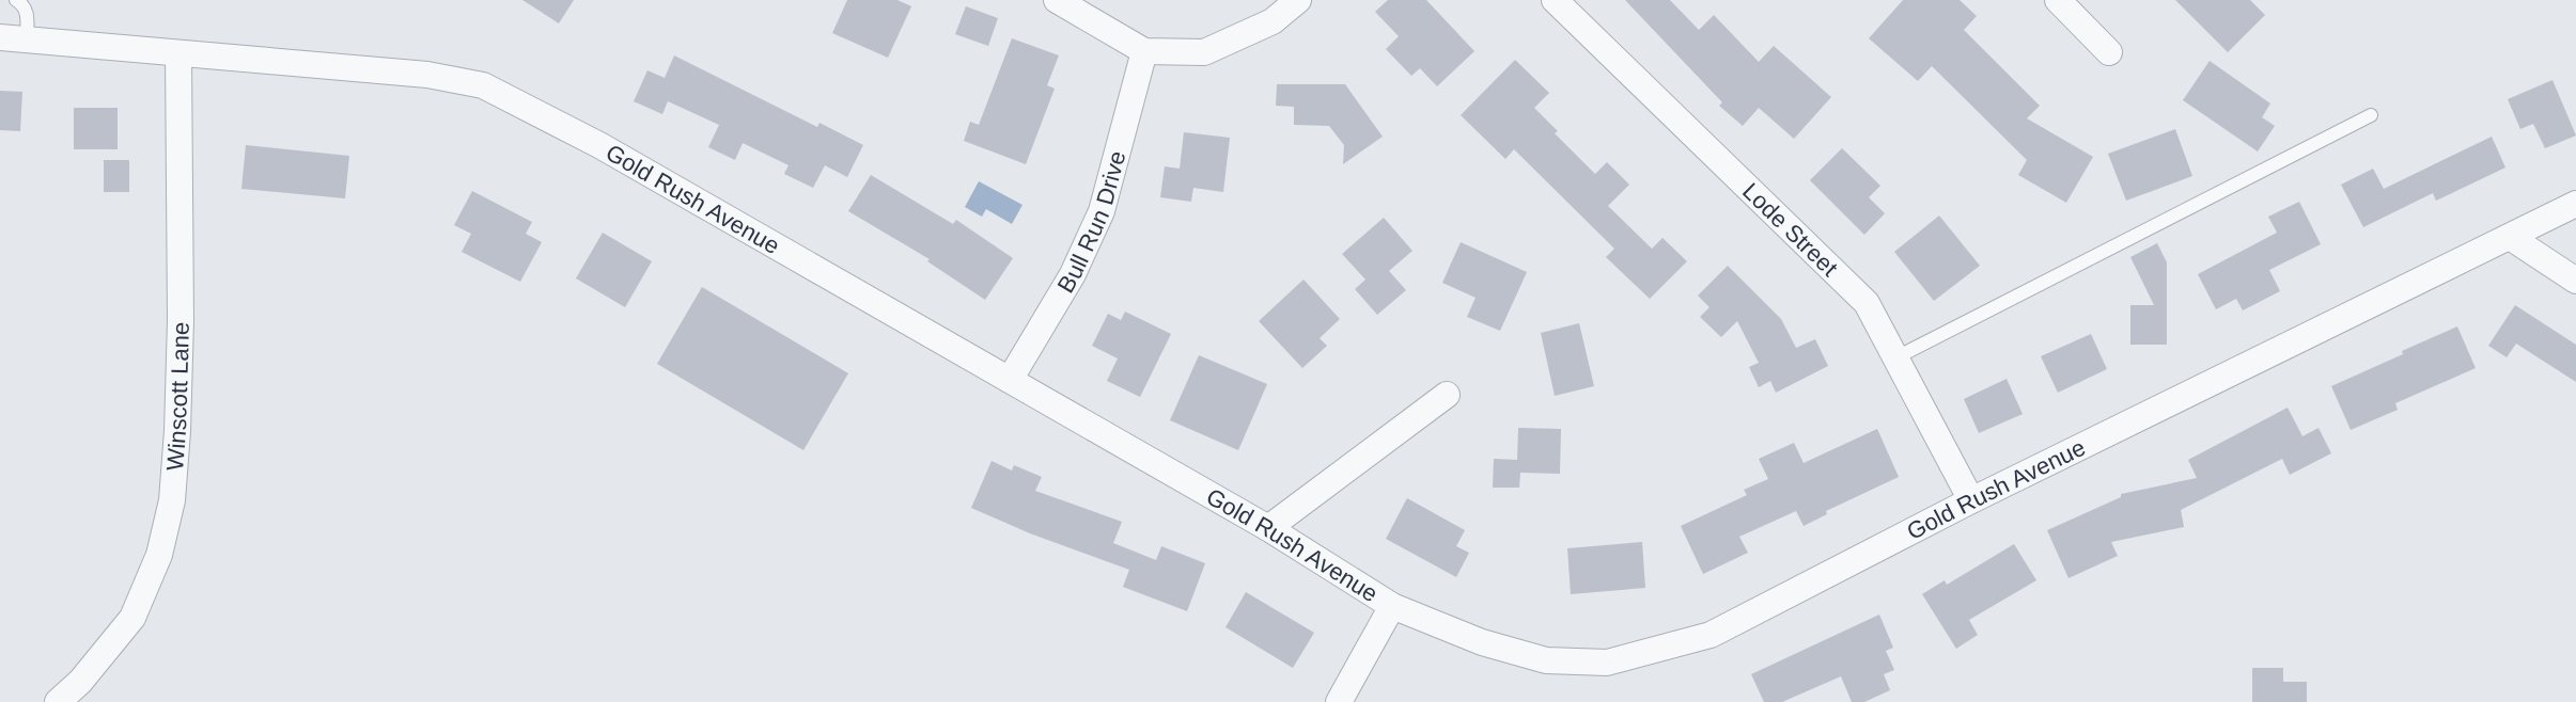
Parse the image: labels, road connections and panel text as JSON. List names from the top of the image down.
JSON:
{
  "streets": {
    "street": [
      "Gold Rush Avenue",
      "Bull Run Drive",
      "Lode Street",
      "Winscott Lane"
    ]
  },
  "crossings": [
    ["Gold Rush Avenue", "Bull Run Drive"],
    ["Gold Rush Avenue", "Lode Street"],
    ["Gold Rush Avenue", "Winscott Lane"]
  ]
}
